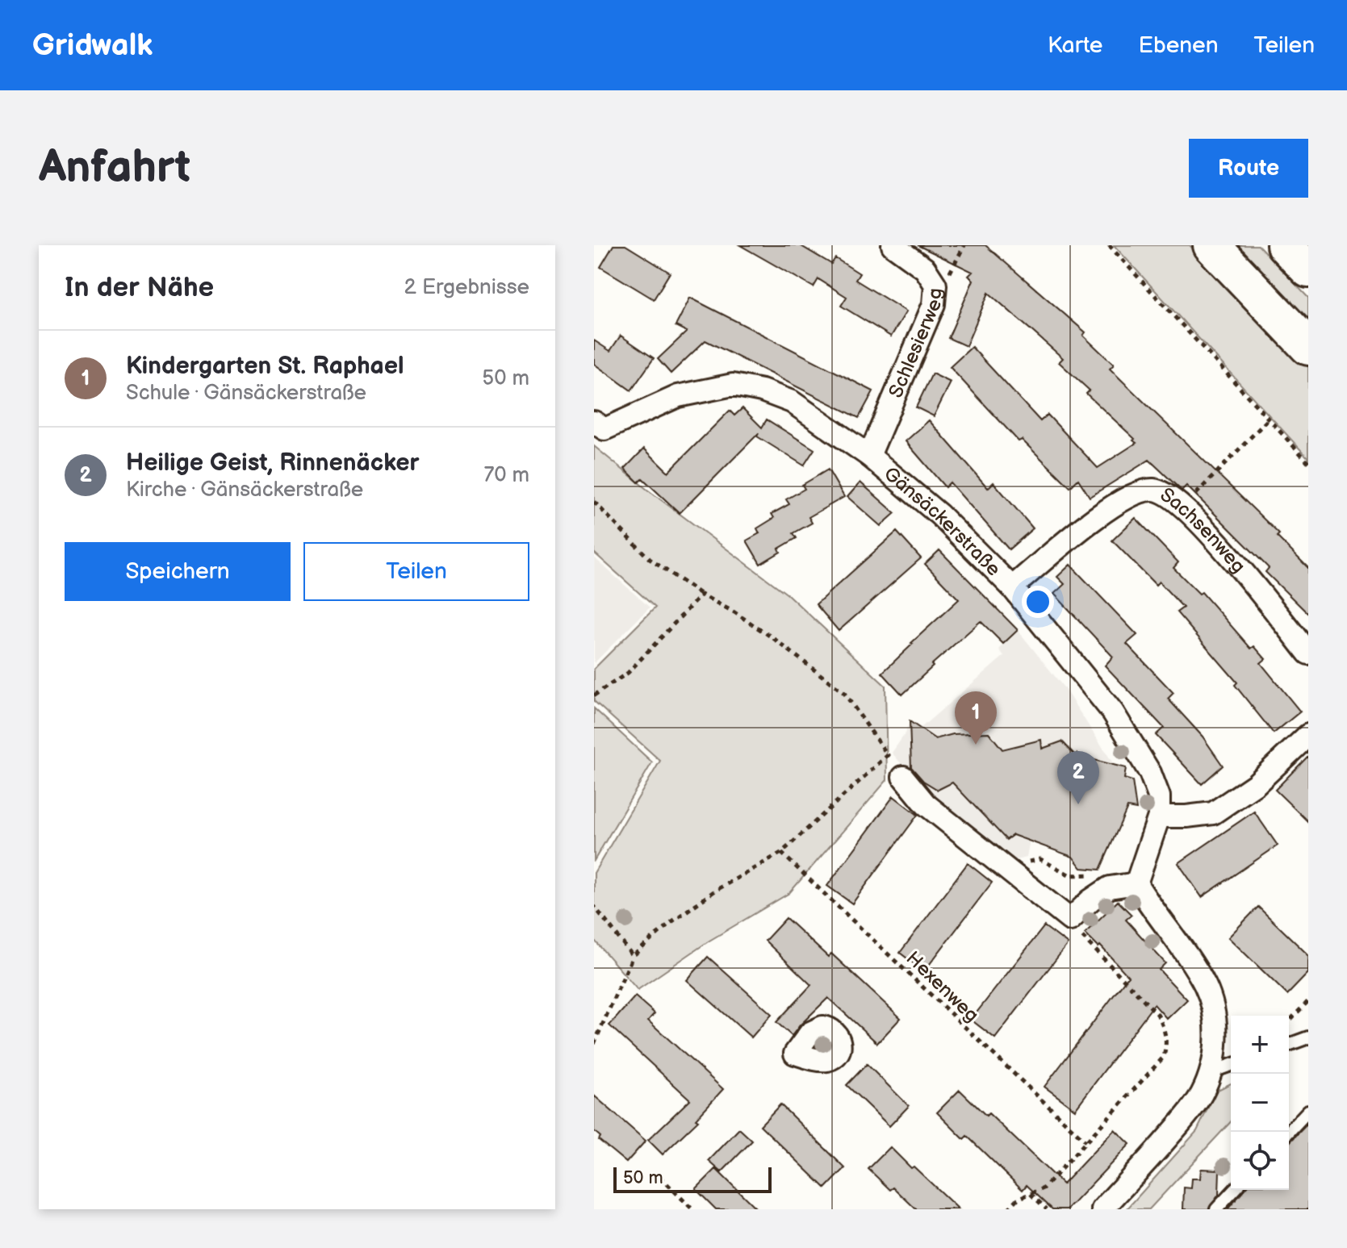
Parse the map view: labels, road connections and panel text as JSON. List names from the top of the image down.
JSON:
{
  "streets": {
    "street": ["Schlesierweg", "Gänsäckerstraße", "Sachsenweg"],
    "path": ["Hexenweg"]
  },
  "crossings": [
    ["Schlesierweg", "Gänsäckerstraße"],
    ["Gänsäckerstraße", "Sachsenweg"]
  ],
  "scale_bar": "50 m",
  "page": {
    "header": "Gridwalk",
    "nav": ["Karte", "Ebenen", "Teilen"],
    "buttons": [
      "Route",
      ["Speichern", "Teilen"]
    ],
    "title": "Anfahrt",
    "heading": ["In der Nähe", "2 Ergebnisse"],
    "list": [
      {
        "mark": "1",
        "name": "Kindergarten St. Raphael",
        "note": "Schule · Gänsäckerstraße",
        "value": "50 m"
      },
      {
        "mark": "2",
        "name": "Heilige Geist, Rinnenäcker",
        "note": "Kirche · Gänsäckerstraße",
        "value": "70 m"
      }
    ],
    "pins": ["1", "2"],
    "map_buttons": ["+", "−"],
    "scale": "50 m"
  }
}
